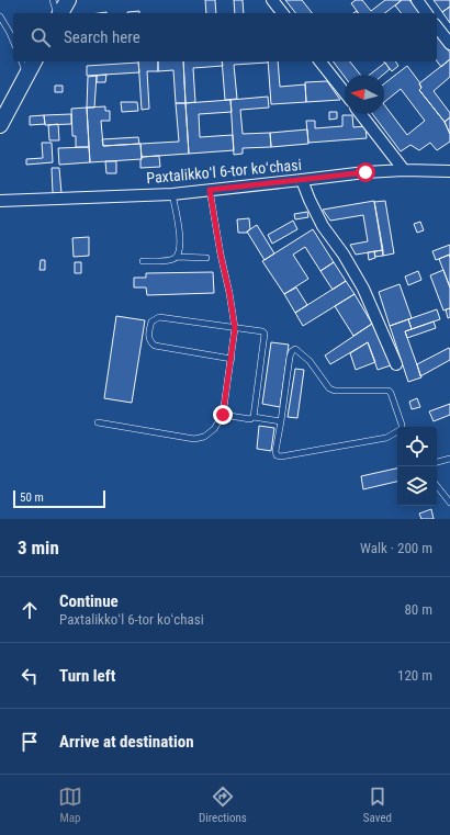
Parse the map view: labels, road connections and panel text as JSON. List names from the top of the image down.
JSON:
{
  "streets": {
    "street": ["Paxtalikkoʻl 6-tor koʻchasi"]
  },
  "scale_bar": "50 m",
  "north": "left",
  "page": {
    "search": "Search here",
    "scale": "50 m",
    "heading": ["3 min", "Walk · 200 m"],
    "list": [
      ["Continue", "Paxtalikkoʻl 6-tor koʻchasi", "80 m"],
      ["Turn left", "120 m"],
      "Arrive at destination"
    ],
    "nav": ["Map", "Directions", "Saved"]
  }
}
